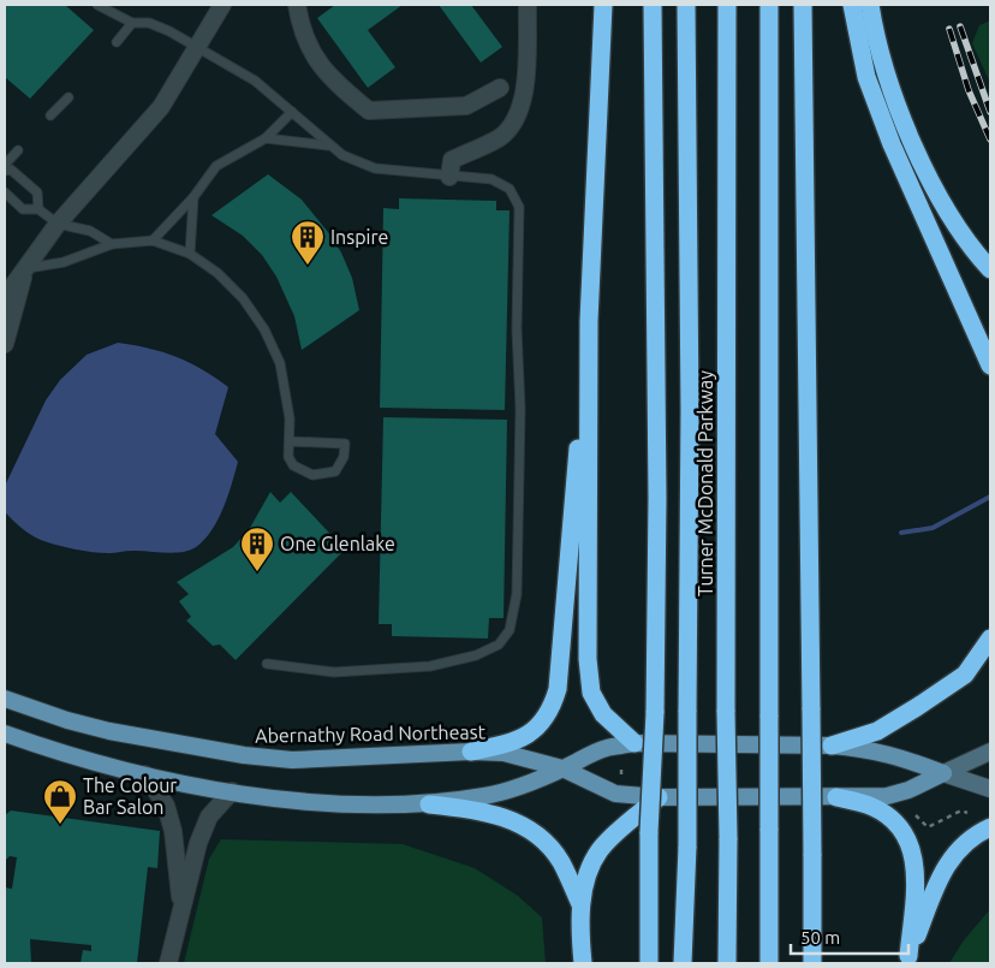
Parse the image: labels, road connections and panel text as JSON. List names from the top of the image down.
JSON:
{
  "streets": {
    "highway": ["Turner McDonald Parkway"],
    "main road": ["Abernathy Road Northeast"]
  },
  "places": {
    "building": ["Inspire", "One Glenlake"],
    "shop": ["The Colour Bar Salon"]
  },
  "scale_bar": "50 m"
}
